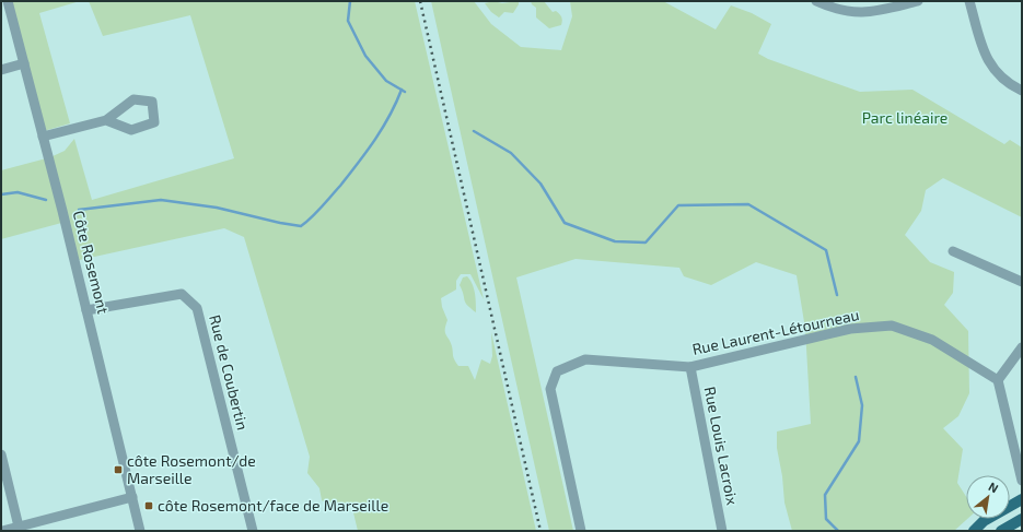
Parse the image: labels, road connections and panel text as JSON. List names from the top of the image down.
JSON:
{
  "streets": {
    "street": [
      "Côte Rosemont",
      "Rue Laurent-Létourneau",
      "Rue de Coubertin",
      "Rue Louis Lacroix"
    ]
  },
  "crossings": [
    ["Côte Rosemont", "Rue de Coubertin"],
    ["Rue Laurent-Létourneau", "Rue Louis Lacroix"]
  ],
  "parks": ["Parc linéaire"],
  "places": {
    "transit": ["côte Rosemont/de Marseille", "côte Rosemont/face de Marseille"]
  },
  "north": "top right"
}
